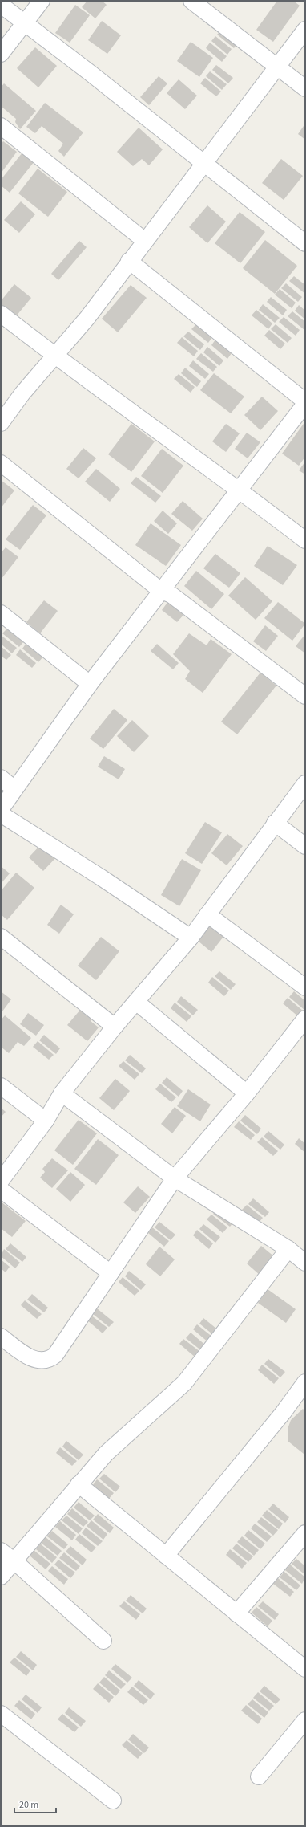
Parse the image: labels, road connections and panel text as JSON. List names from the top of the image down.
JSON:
{
  "scale_bar": "20 m"
}
